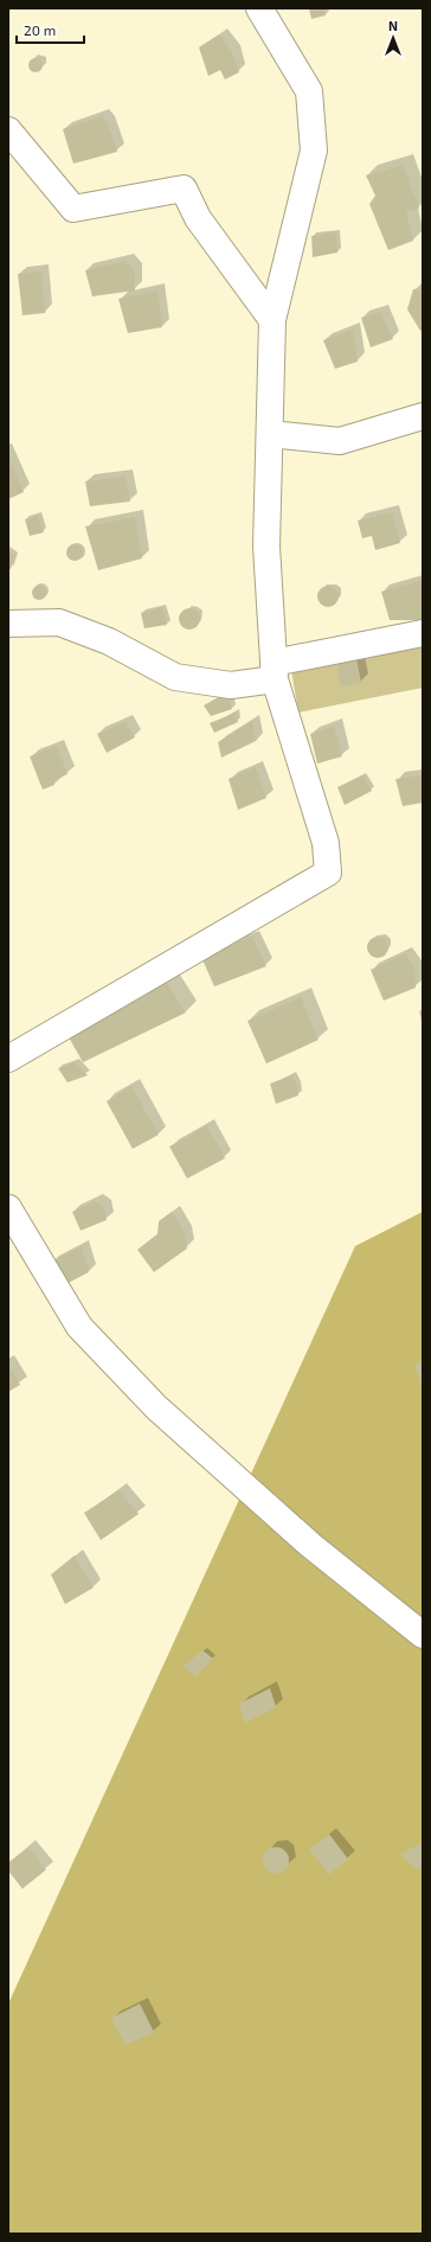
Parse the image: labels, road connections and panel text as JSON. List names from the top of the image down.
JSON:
{
  "scale_bar": "20 m",
  "north": "top"
}
